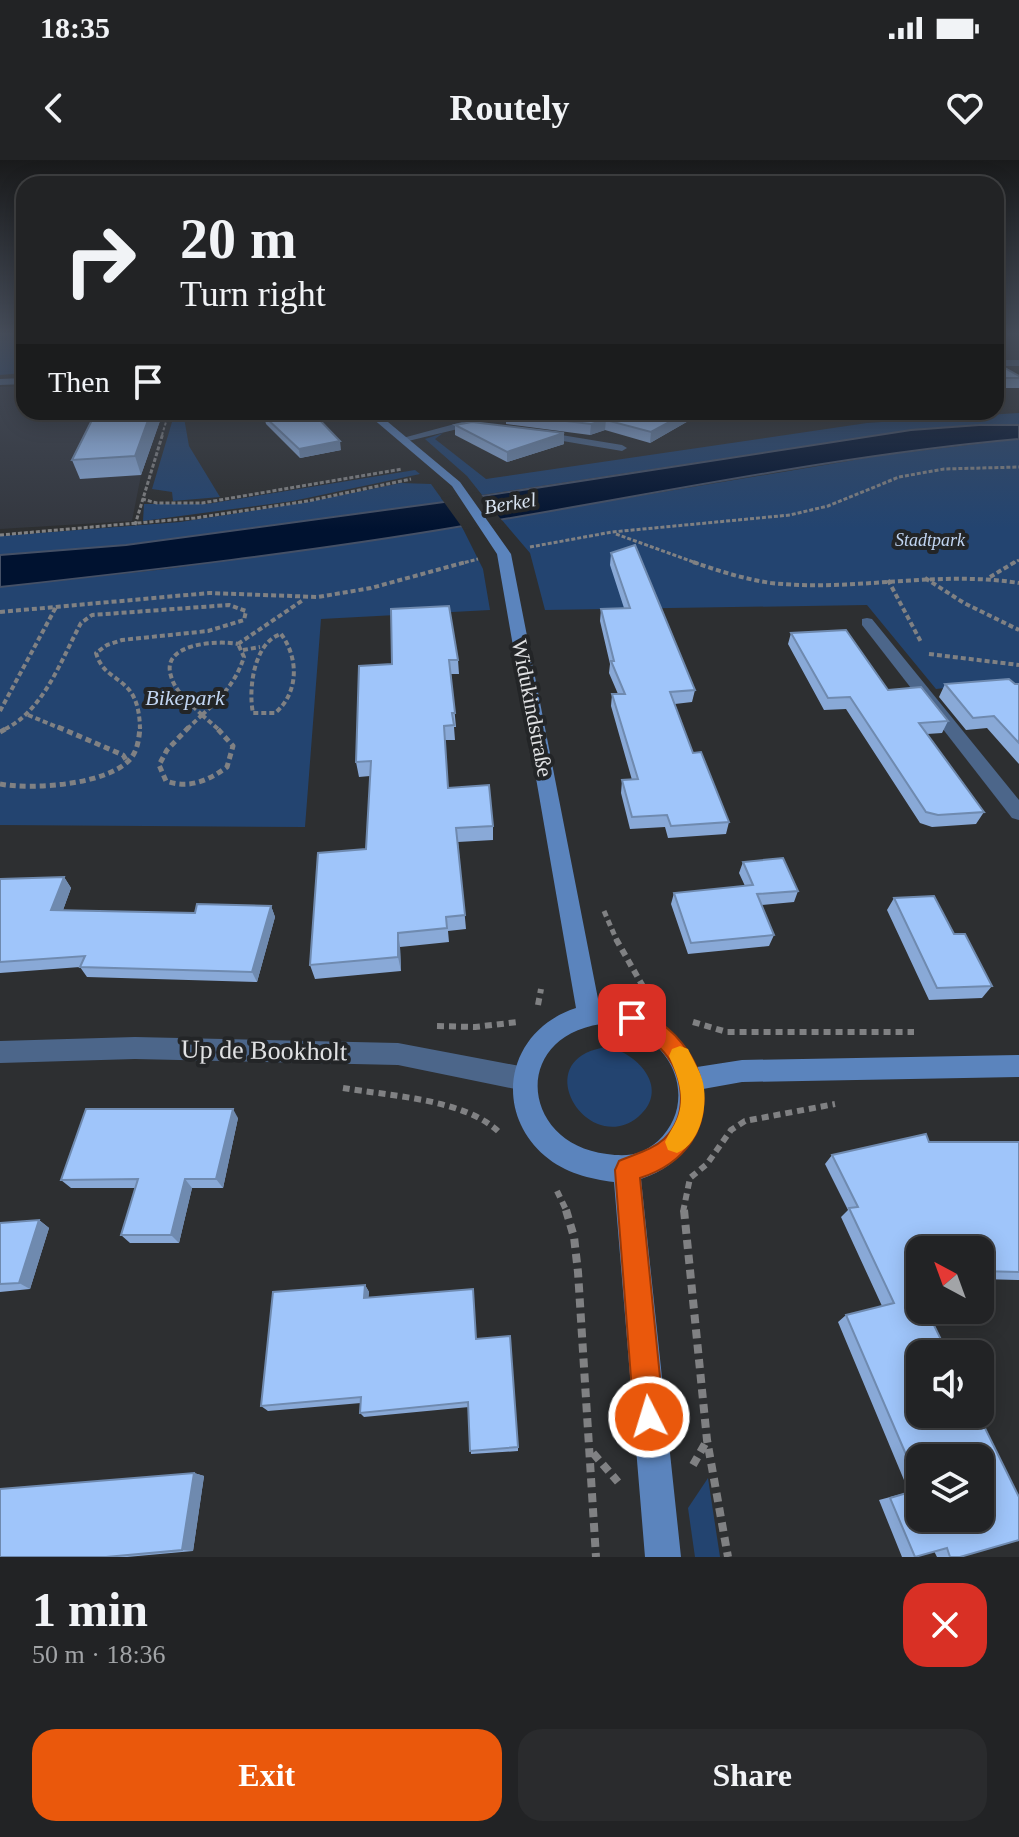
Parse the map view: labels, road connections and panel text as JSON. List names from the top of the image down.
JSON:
{
  "streets": {
    "street": ["Widukindstraße", "Up de Bookholt"]
  },
  "crossings": [
    ["Widukindstraße", "Up de Bookholt"]
  ],
  "water": ["Berkel"],
  "parks": ["Stadtpark", "Bikepark"],
  "north": "top left",
  "page": {
    "status": "18:35",
    "header": "Routely",
    "turn": ["20 m", "Turn right"],
    "then": "Then",
    "heading": ["1 min", "50 m · 18:36"],
    "buttons": ["Exit", "Share"]
  }
}
